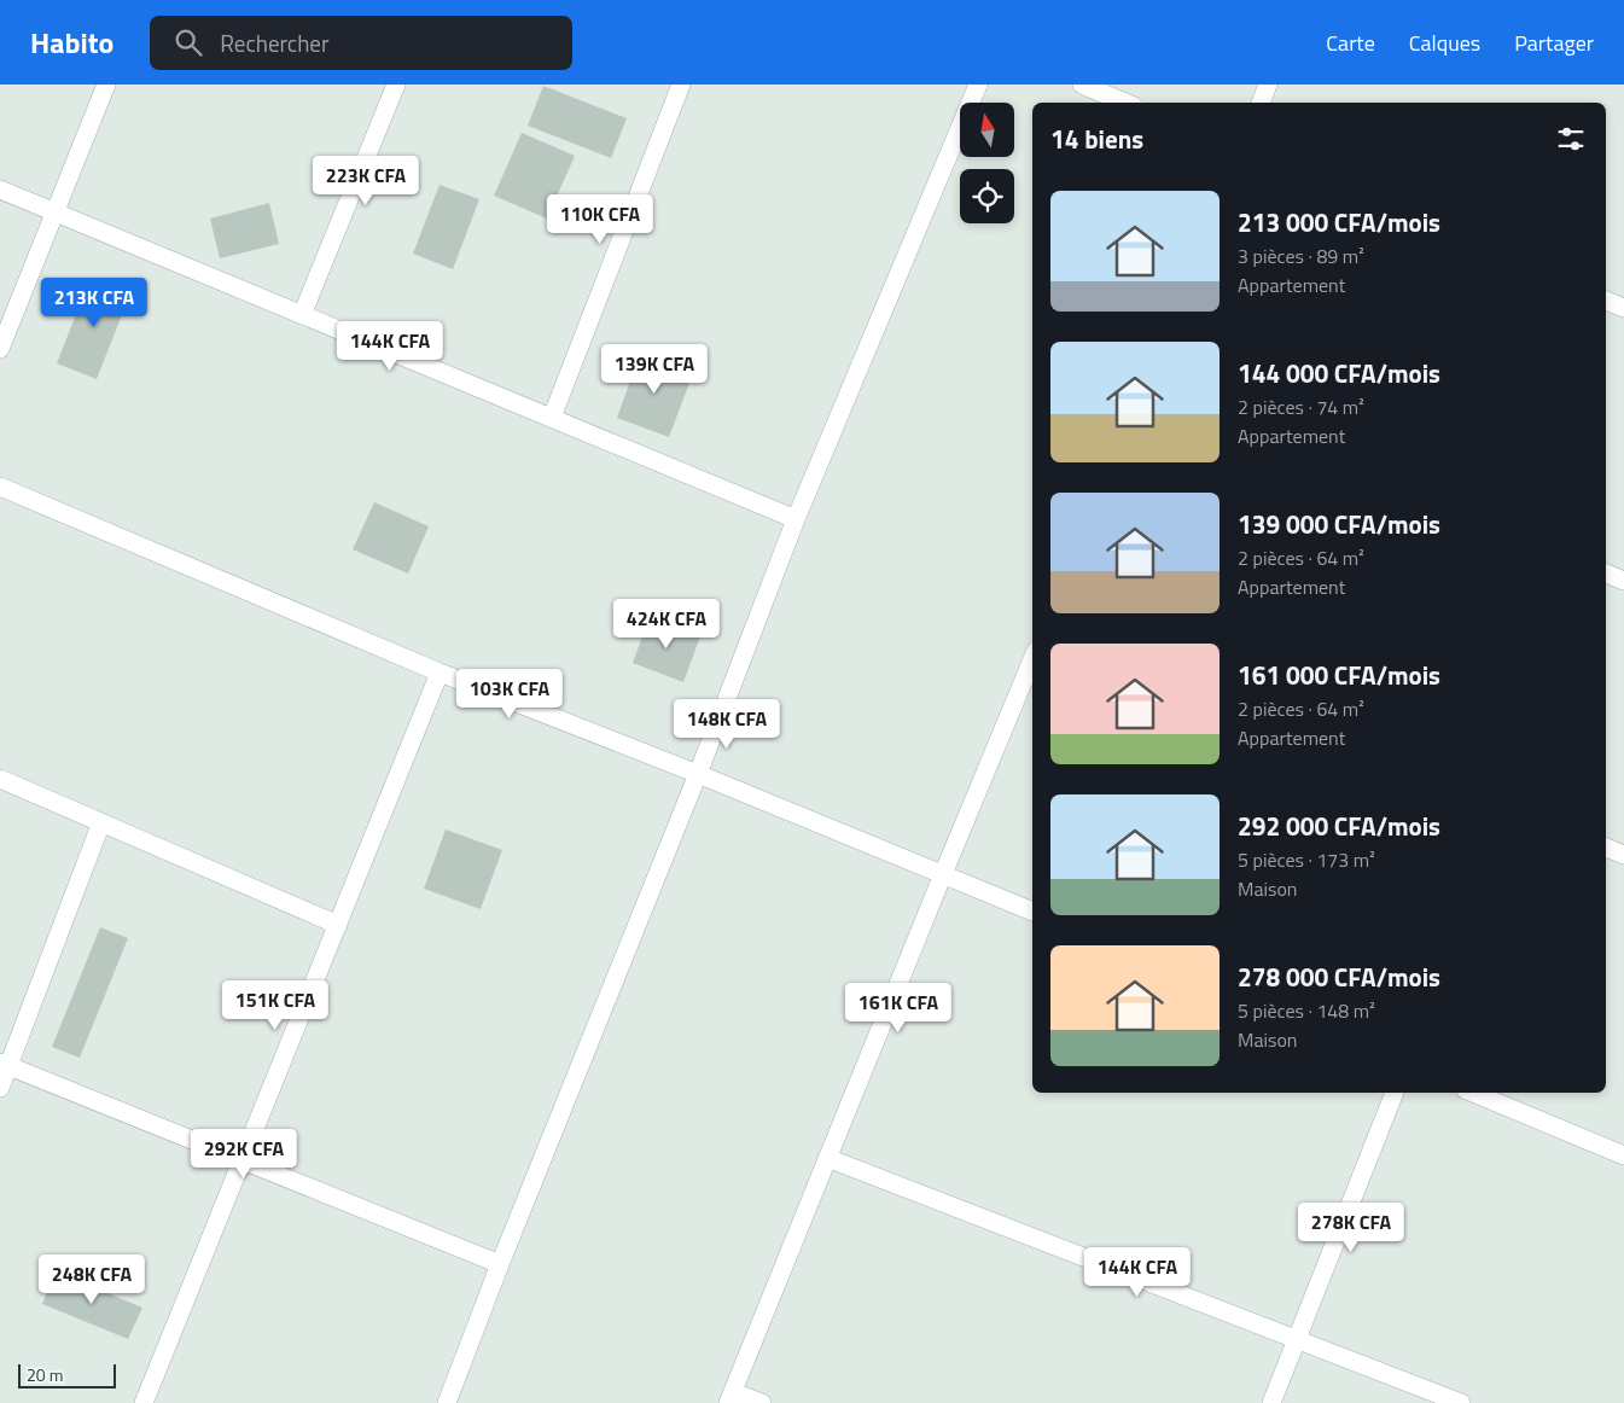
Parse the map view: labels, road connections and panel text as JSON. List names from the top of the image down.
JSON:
{
  "scale_bar": "20 m",
  "north": "top",
  "page": {
    "header": "Habito",
    "search": "Rechercher",
    "nav": ["Carte", "Calques", "Partager"],
    "heading": "14 biens",
    "price": [
      "223K CFA",
      "110K CFA",
      "213K CFA",
      "144K CFA",
      "139K CFA",
      "424K CFA",
      "103K CFA",
      "148K CFA",
      "151K CFA",
      "161K CFA",
      "292K CFA",
      "278K CFA",
      "144K CFA",
      "248K CFA"
    ],
    "list": [
      {
        "name": "213 000 CFA/mois",
        "note": "3 pièces · 89 m² · Appartement"
      },
      {
        "name": "144 000 CFA/mois",
        "note": "2 pièces · 74 m² · Appartement"
      },
      {
        "name": "139 000 CFA/mois",
        "note": "2 pièces · 64 m² · Appartement"
      },
      {
        "name": "161 000 CFA/mois",
        "note": "2 pièces · 64 m² · Appartement"
      },
      {
        "name": "292 000 CFA/mois",
        "note": "5 pièces · 173 m² · Maison"
      },
      {
        "name": "278 000 CFA/mois",
        "note": "5 pièces · 148 m² · Maison"
      }
    ],
    "scale": "20 m"
  }
}
